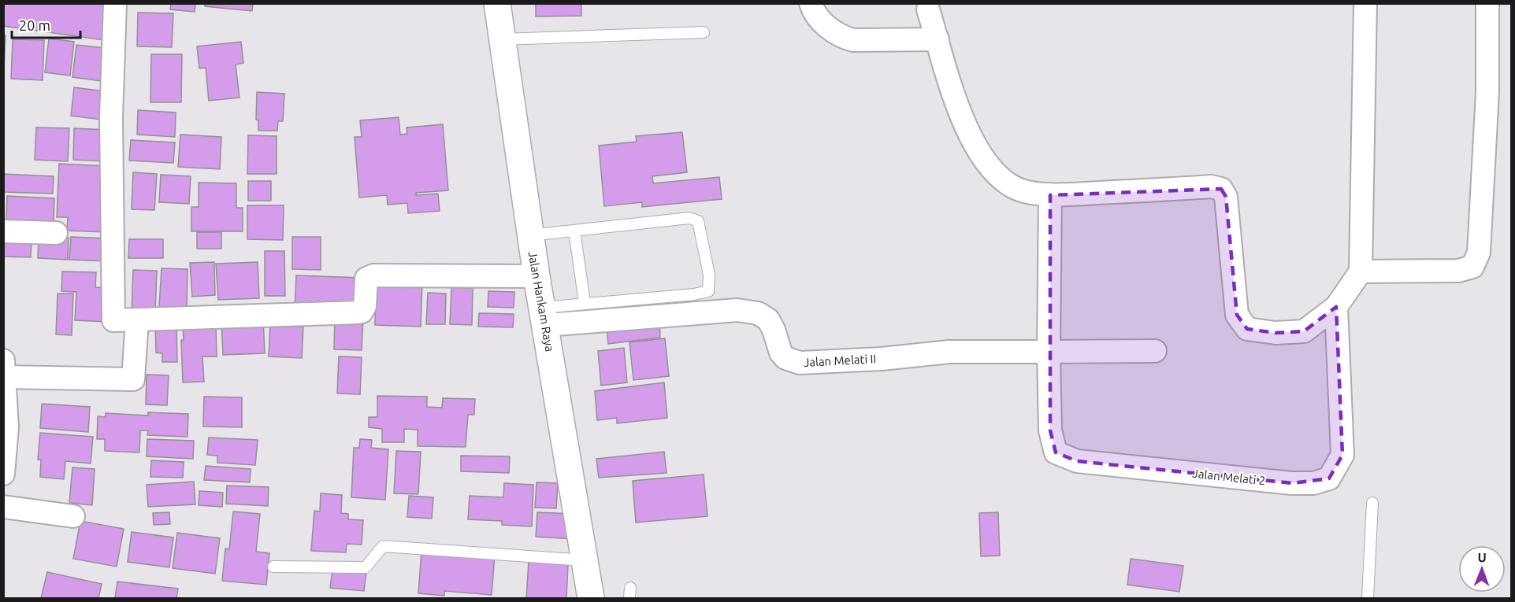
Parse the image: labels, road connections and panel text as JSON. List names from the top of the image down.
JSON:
{
  "streets": {
    "main road": ["Jalan Hankam Raya"],
    "street": ["Jalan Melati II", "Jalan Melati 2"]
  },
  "crossings": [
    ["Jalan Hankam Raya", "Jalan Melati II"],
    ["Jalan Melati II", "Jalan Melati 2"]
  ],
  "scale_bar": "20 m",
  "north": "top"
}
